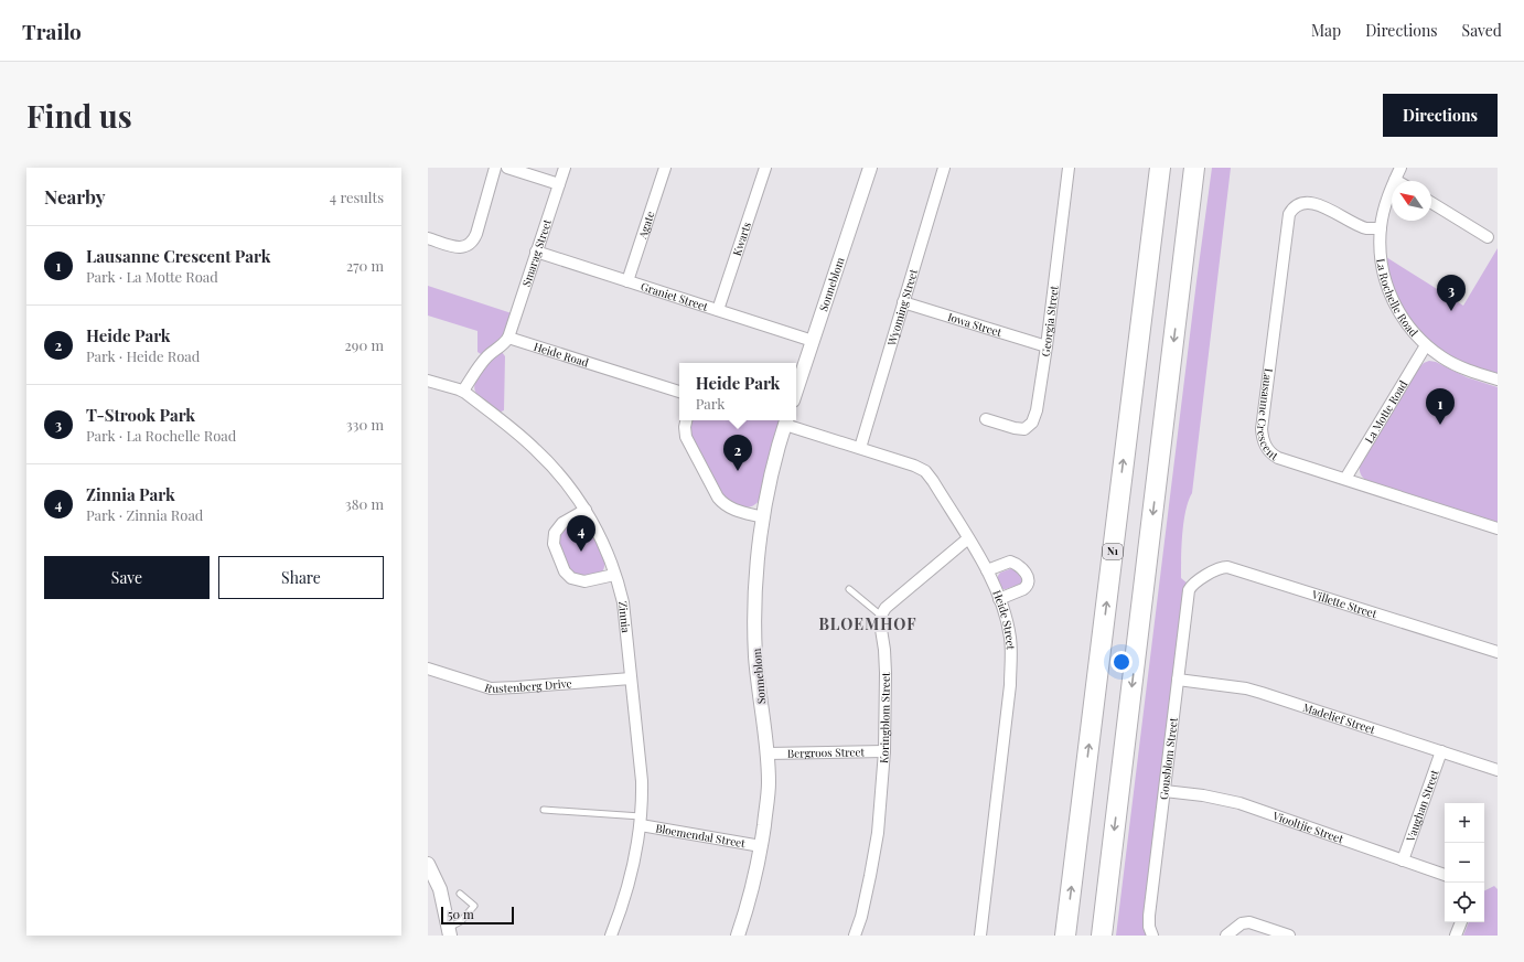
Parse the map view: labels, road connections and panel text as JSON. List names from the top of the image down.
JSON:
{
  "streets": {
    "highway": ["N1"],
    "street": [
      "Agate",
      "Kwarts",
      "Smarag Street",
      "Sonneblom",
      "Graniet Street",
      "La Rochelle Road",
      "Wyoming Street",
      "Georgia Street",
      "Iowa Street",
      "Heide Road",
      "Lausanne Crescent",
      "La Motte Road",
      "Villette Street",
      "Zinnia",
      "Heide Street",
      "Rustenberg Drive",
      "Madelief Street",
      "Koringblom Street",
      "Bergroos Street",
      "Gousblom Street",
      "Vaughan Street",
      "Viooltjie Street",
      "Bloemendal Street"
    ]
  },
  "crossings": [
    ["Agate", "Graniet Street"],
    ["Kwarts", "Graniet Street"],
    ["Smarag Street", "Graniet Street"],
    ["Smarag Street", "Heide Road"],
    ["Sonneblom", "Graniet Street"],
    ["Sonneblom", "Heide Street"],
    ["Sonneblom", "Bergroos Street"],
    ["Sonneblom", "Bloemendal Street"],
    ["La Rochelle Road", "Lausanne Crescent"],
    ["La Rochelle Road", "La Motte Road"],
    ["Wyoming Street", "Iowa Street"],
    ["Wyoming Street", "Heide Street"],
    ["Georgia Street", "Iowa Street"],
    ["Lausanne Crescent", "La Motte Road"],
    ["Villette Street", "Gousblom Street"],
    ["Zinnia", "Rustenberg Drive"],
    ["Zinnia", "Bloemendal Street"],
    ["Madelief Street", "Gousblom Street"],
    ["Madelief Street", "Vaughan Street"],
    ["Koringblom Street", "Bergroos Street"],
    ["Gousblom Street", "Viooltjie Street"],
    ["Vaughan Street", "Viooltjie Street"]
  ],
  "districts": ["BLOEMHOF"],
  "scale_bar": "50 m",
  "north": "top left",
  "page": {
    "header": "Trailo",
    "nav": ["Map", "Directions", "Saved"],
    "buttons": [
      "Directions",
      ["Save", "Share"]
    ],
    "title": "Find us",
    "heading": ["Nearby", "4 results"],
    "list": [
      {
        "mark": "1",
        "name": "Lausanne Crescent Park",
        "note": "Park · La Motte Road",
        "value": "270 m"
      },
      {
        "mark": "2",
        "name": "Heide Park",
        "note": "Park · Heide Road",
        "value": "290 m"
      },
      {
        "mark": "3",
        "name": "T-Strook Park",
        "note": "Park · La Rochelle Road",
        "value": "330 m"
      },
      {
        "mark": "4",
        "name": "Zinnia Park",
        "note": "Park · Zinnia Road",
        "value": "380 m"
      }
    ],
    "pins": [
      "3",
      "1",
      "2",
      "4"
    ],
    "popup": ["Heide Park", "Park"],
    "map_buttons": ["+", "−"],
    "scale": "50 m"
  }
}
